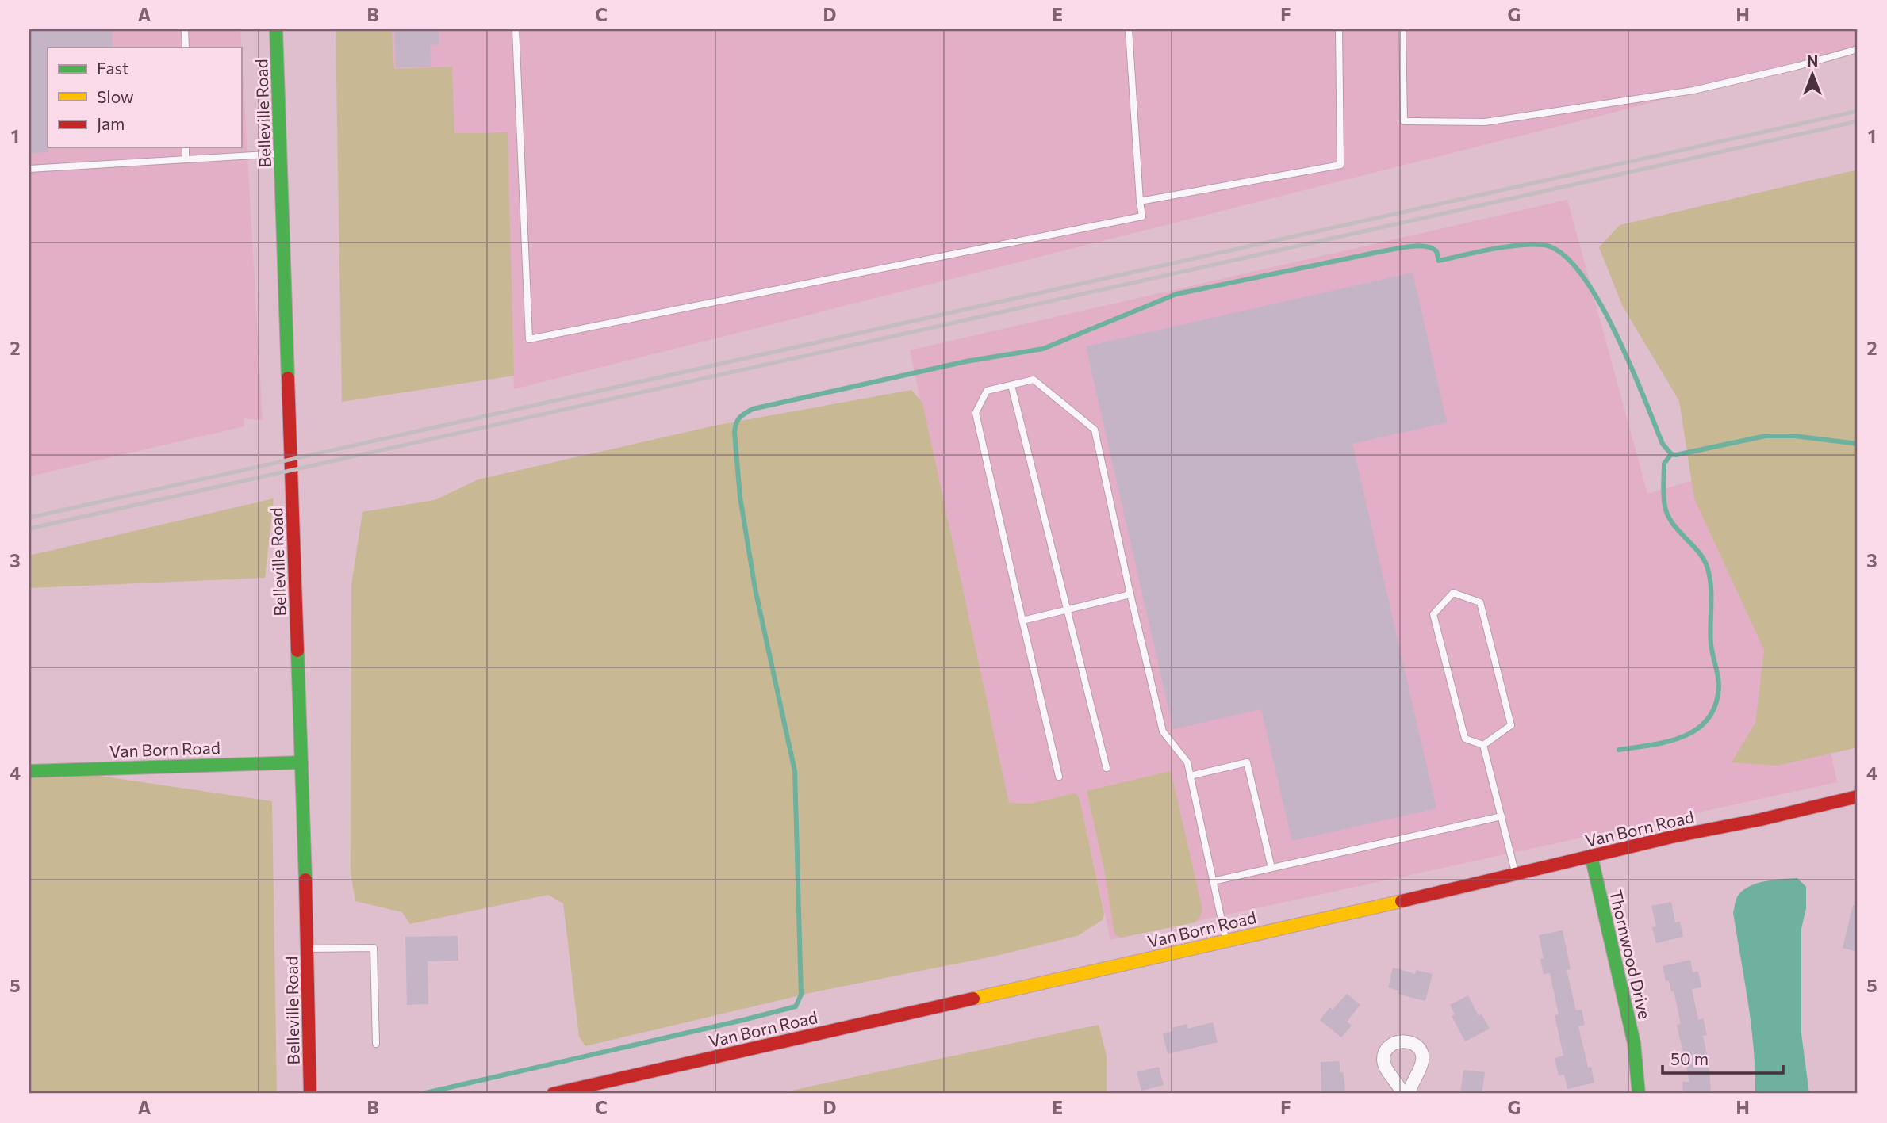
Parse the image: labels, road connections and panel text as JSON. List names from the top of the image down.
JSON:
{
  "streets": {
    "street": ["Belleville Road", "Van Born Road", "Thornwood Drive"]
  },
  "crossings": [
    ["Belleville Road", "Van Born Road"],
    ["Van Born Road", "Thornwood Drive"]
  ],
  "legend": ["Fast", "Slow", "Jam"],
  "scale_bar": "50 m",
  "north": "top",
  "grid": {
    "columns": [
      "A",
      "B",
      "C",
      "D",
      "E",
      "F",
      "G",
      "H"
    ],
    "rows": [
      "1",
      "2",
      "3",
      "4",
      "5"
    ]
  }
}
